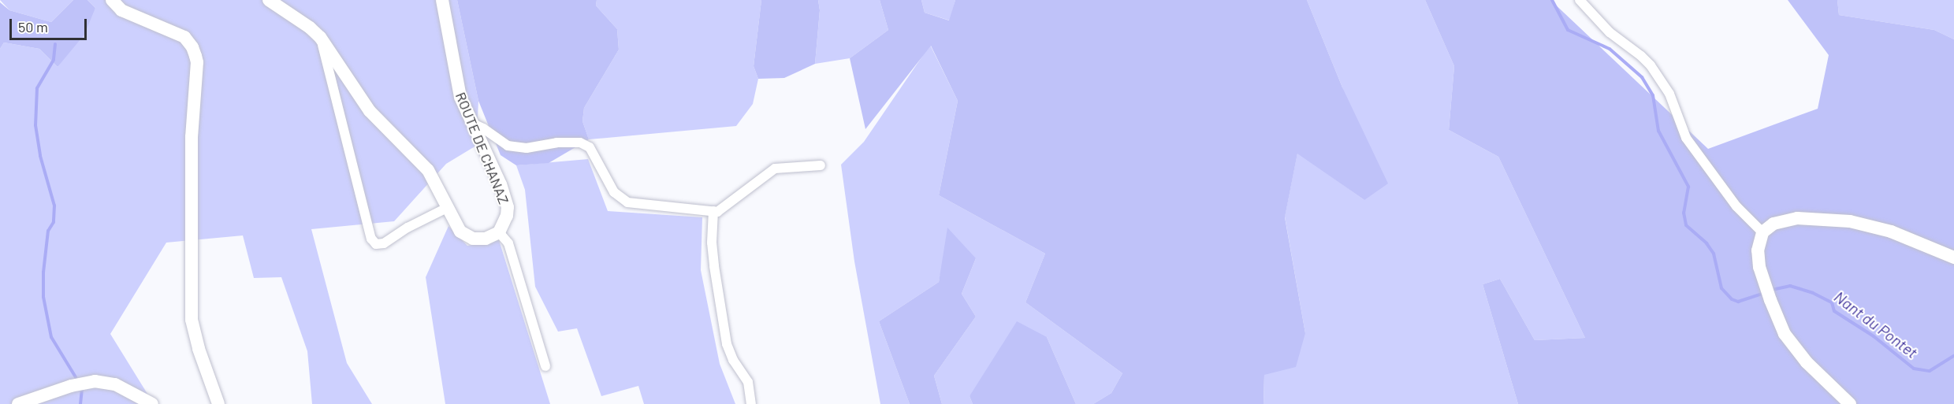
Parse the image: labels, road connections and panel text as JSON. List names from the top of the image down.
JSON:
{
  "streets": {
    "street": ["ROUTE DE CHANAZ"]
  },
  "water": ["Nant du Pontet"],
  "scale_bar": "50 m"
}
